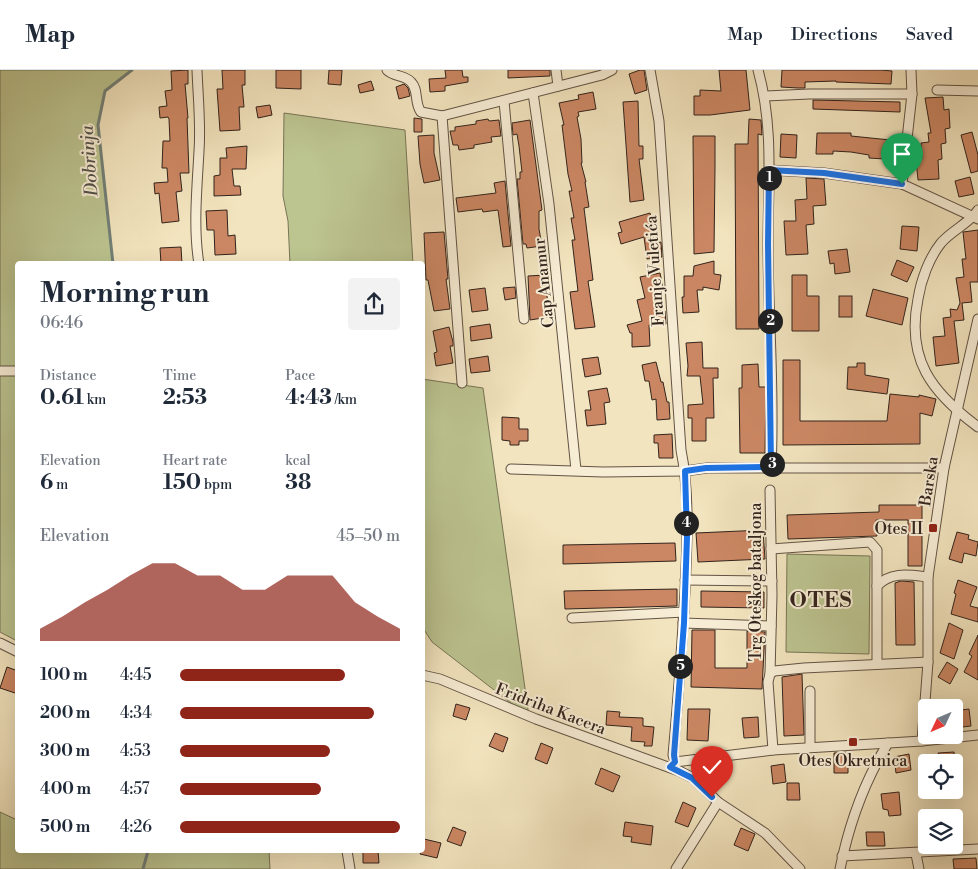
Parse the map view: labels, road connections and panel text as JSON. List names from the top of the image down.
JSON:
{
  "streets": {
    "street": [
      "Franje Vuletića",
      "Cap Anamur",
      "Barska",
      "Trg Oteškog bataljona",
      "Fridriha Kacera"
    ]
  },
  "crossings": [
    ["Barska", "Trg Oteškog bataljona"]
  ],
  "districts": ["OTES"],
  "water": ["Dobrinja"],
  "places": {
    "transit": ["Otes II", "Otes Okretnica"]
  },
  "north": "bottom left",
  "page": {
    "header": "Map",
    "nav": ["Map", "Directions", "Saved"],
    "pins": [
      "1",
      "2",
      "3",
      "4",
      "5"
    ],
    "heading": ["Morning run", "06:46"],
    "stats": [
      ["Distance", "0.61 km"],
      ["Time", "2:53"],
      ["Pace", "4:43 /km"],
      ["Elevation", "6 m"],
      ["Heart rate", "150 bpm"],
      ["kcal", "38"]
    ],
    "chart": ["Elevation", "45–50 m"],
    "list": [
      {
        "name": "100 m",
        "note": "4:45"
      },
      {
        "name": "200 m",
        "note": "4:34"
      },
      {
        "name": "300 m",
        "note": "4:53"
      },
      {
        "name": "400 m",
        "note": "4:57"
      },
      {
        "name": "500 m",
        "note": "4:26"
      }
    ]
  }
}
